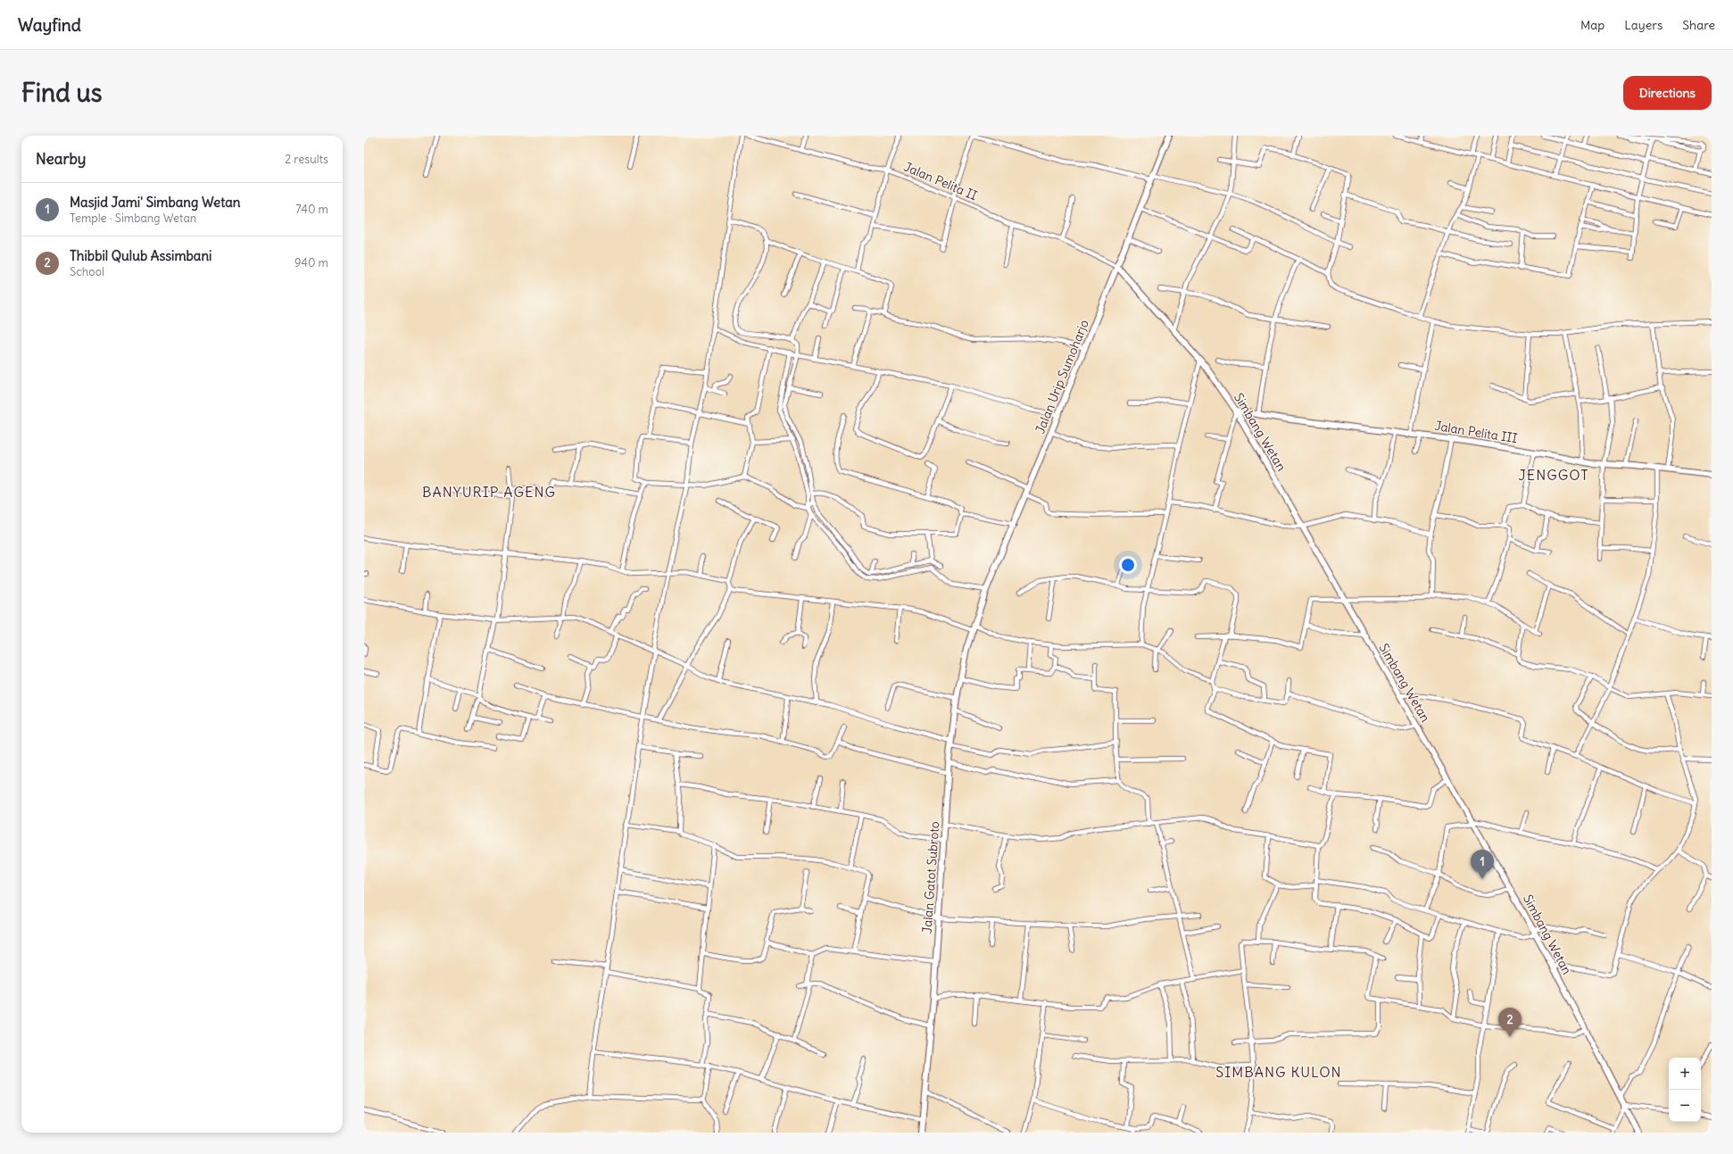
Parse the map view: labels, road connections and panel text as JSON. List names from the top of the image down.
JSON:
{
  "streets": {
    "street": [
      "Jalan Pelita II",
      "Jalan Urip Sumoharjo",
      "Simbang Wetan",
      "Jalan Pelita III",
      "Jalan Gatot Subroto"
    ]
  },
  "crossings": [
    ["Jalan Pelita II", "Jalan Urip Sumoharjo"],
    ["Jalan Pelita II", "Simbang Wetan"],
    ["Jalan Urip Sumoharjo", "Simbang Wetan"],
    ["Jalan Urip Sumoharjo", "Jalan Gatot Subroto"],
    ["Simbang Wetan", "Jalan Pelita III"]
  ],
  "districts": ["JENGGOT", "BANYURIP AGENG", "SIMBANG KULON"],
  "page": {
    "header": "Wayfind",
    "nav": ["Map", "Layers", "Share"],
    "buttons": "Directions",
    "title": "Find us",
    "heading": ["Nearby", "2 results"],
    "list": [
      {
        "mark": "1",
        "name": "Masjid Jami' Simbang Wetan",
        "note": "Temple · Simbang Wetan",
        "value": "740 m"
      },
      {
        "mark": "2",
        "name": "Thibbil Qulub Assimbani",
        "note": "School",
        "value": "940 m"
      }
    ],
    "pins": ["1", "2"],
    "map_buttons": ["+", "−"]
  }
}
